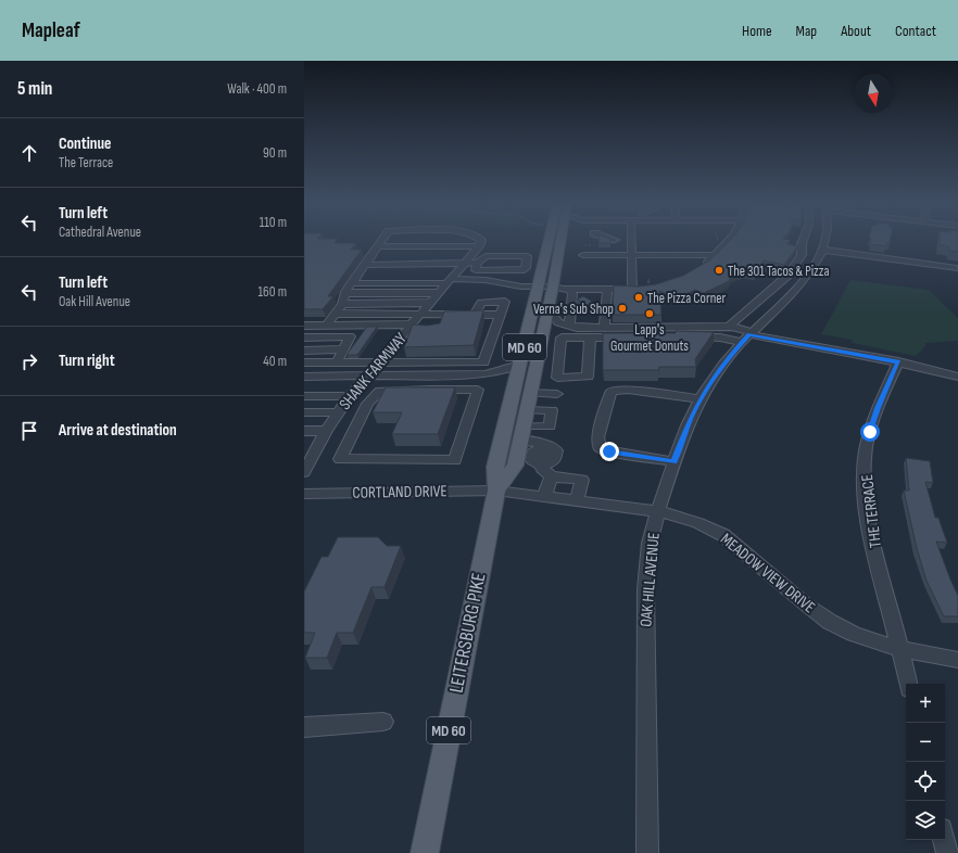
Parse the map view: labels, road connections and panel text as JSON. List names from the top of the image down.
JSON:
{
  "streets": {
    "main road": ["MD 60", "LEITERSBURG PIKE"],
    "street": [
      "SHANK FARMWAY",
      "CORTLAND DRIVE",
      "THE TERRACE",
      "MEADOW VIEW DRIVE",
      "OAK HILL AVENUE"
    ]
  },
  "crossings": [
    ["CORTLAND DRIVE", "MEADOW VIEW DRIVE"],
    ["CORTLAND DRIVE", "LEITERSBURG PIKE"],
    ["THE TERRACE", "MEADOW VIEW DRIVE"],
    ["MEADOW VIEW DRIVE", "OAK HILL AVENUE"],
    ["MEADOW VIEW DRIVE", "LEITERSBURG PIKE"]
  ],
  "places": [
    "The 301 Tacos & Pizza",
    "The Pizza Corner",
    "Verna's Sub Shop",
    "Lapp's Gourmet Donuts"
  ],
  "north": "bottom",
  "page": {
    "header": "Mapleaf",
    "nav": [
      "Home",
      "Map",
      "About",
      "Contact"
    ],
    "heading": ["5 min", "Walk · 400 m"],
    "list": [
      ["Continue", "The Terrace", "90 m"],
      ["Turn left", "Cathedral Avenue", "110 m"],
      ["Turn left", "Oak Hill Avenue", "160 m"],
      ["Turn right", "40 m"],
      "Arrive at destination"
    ],
    "map_buttons": ["+", "−"]
  }
}
